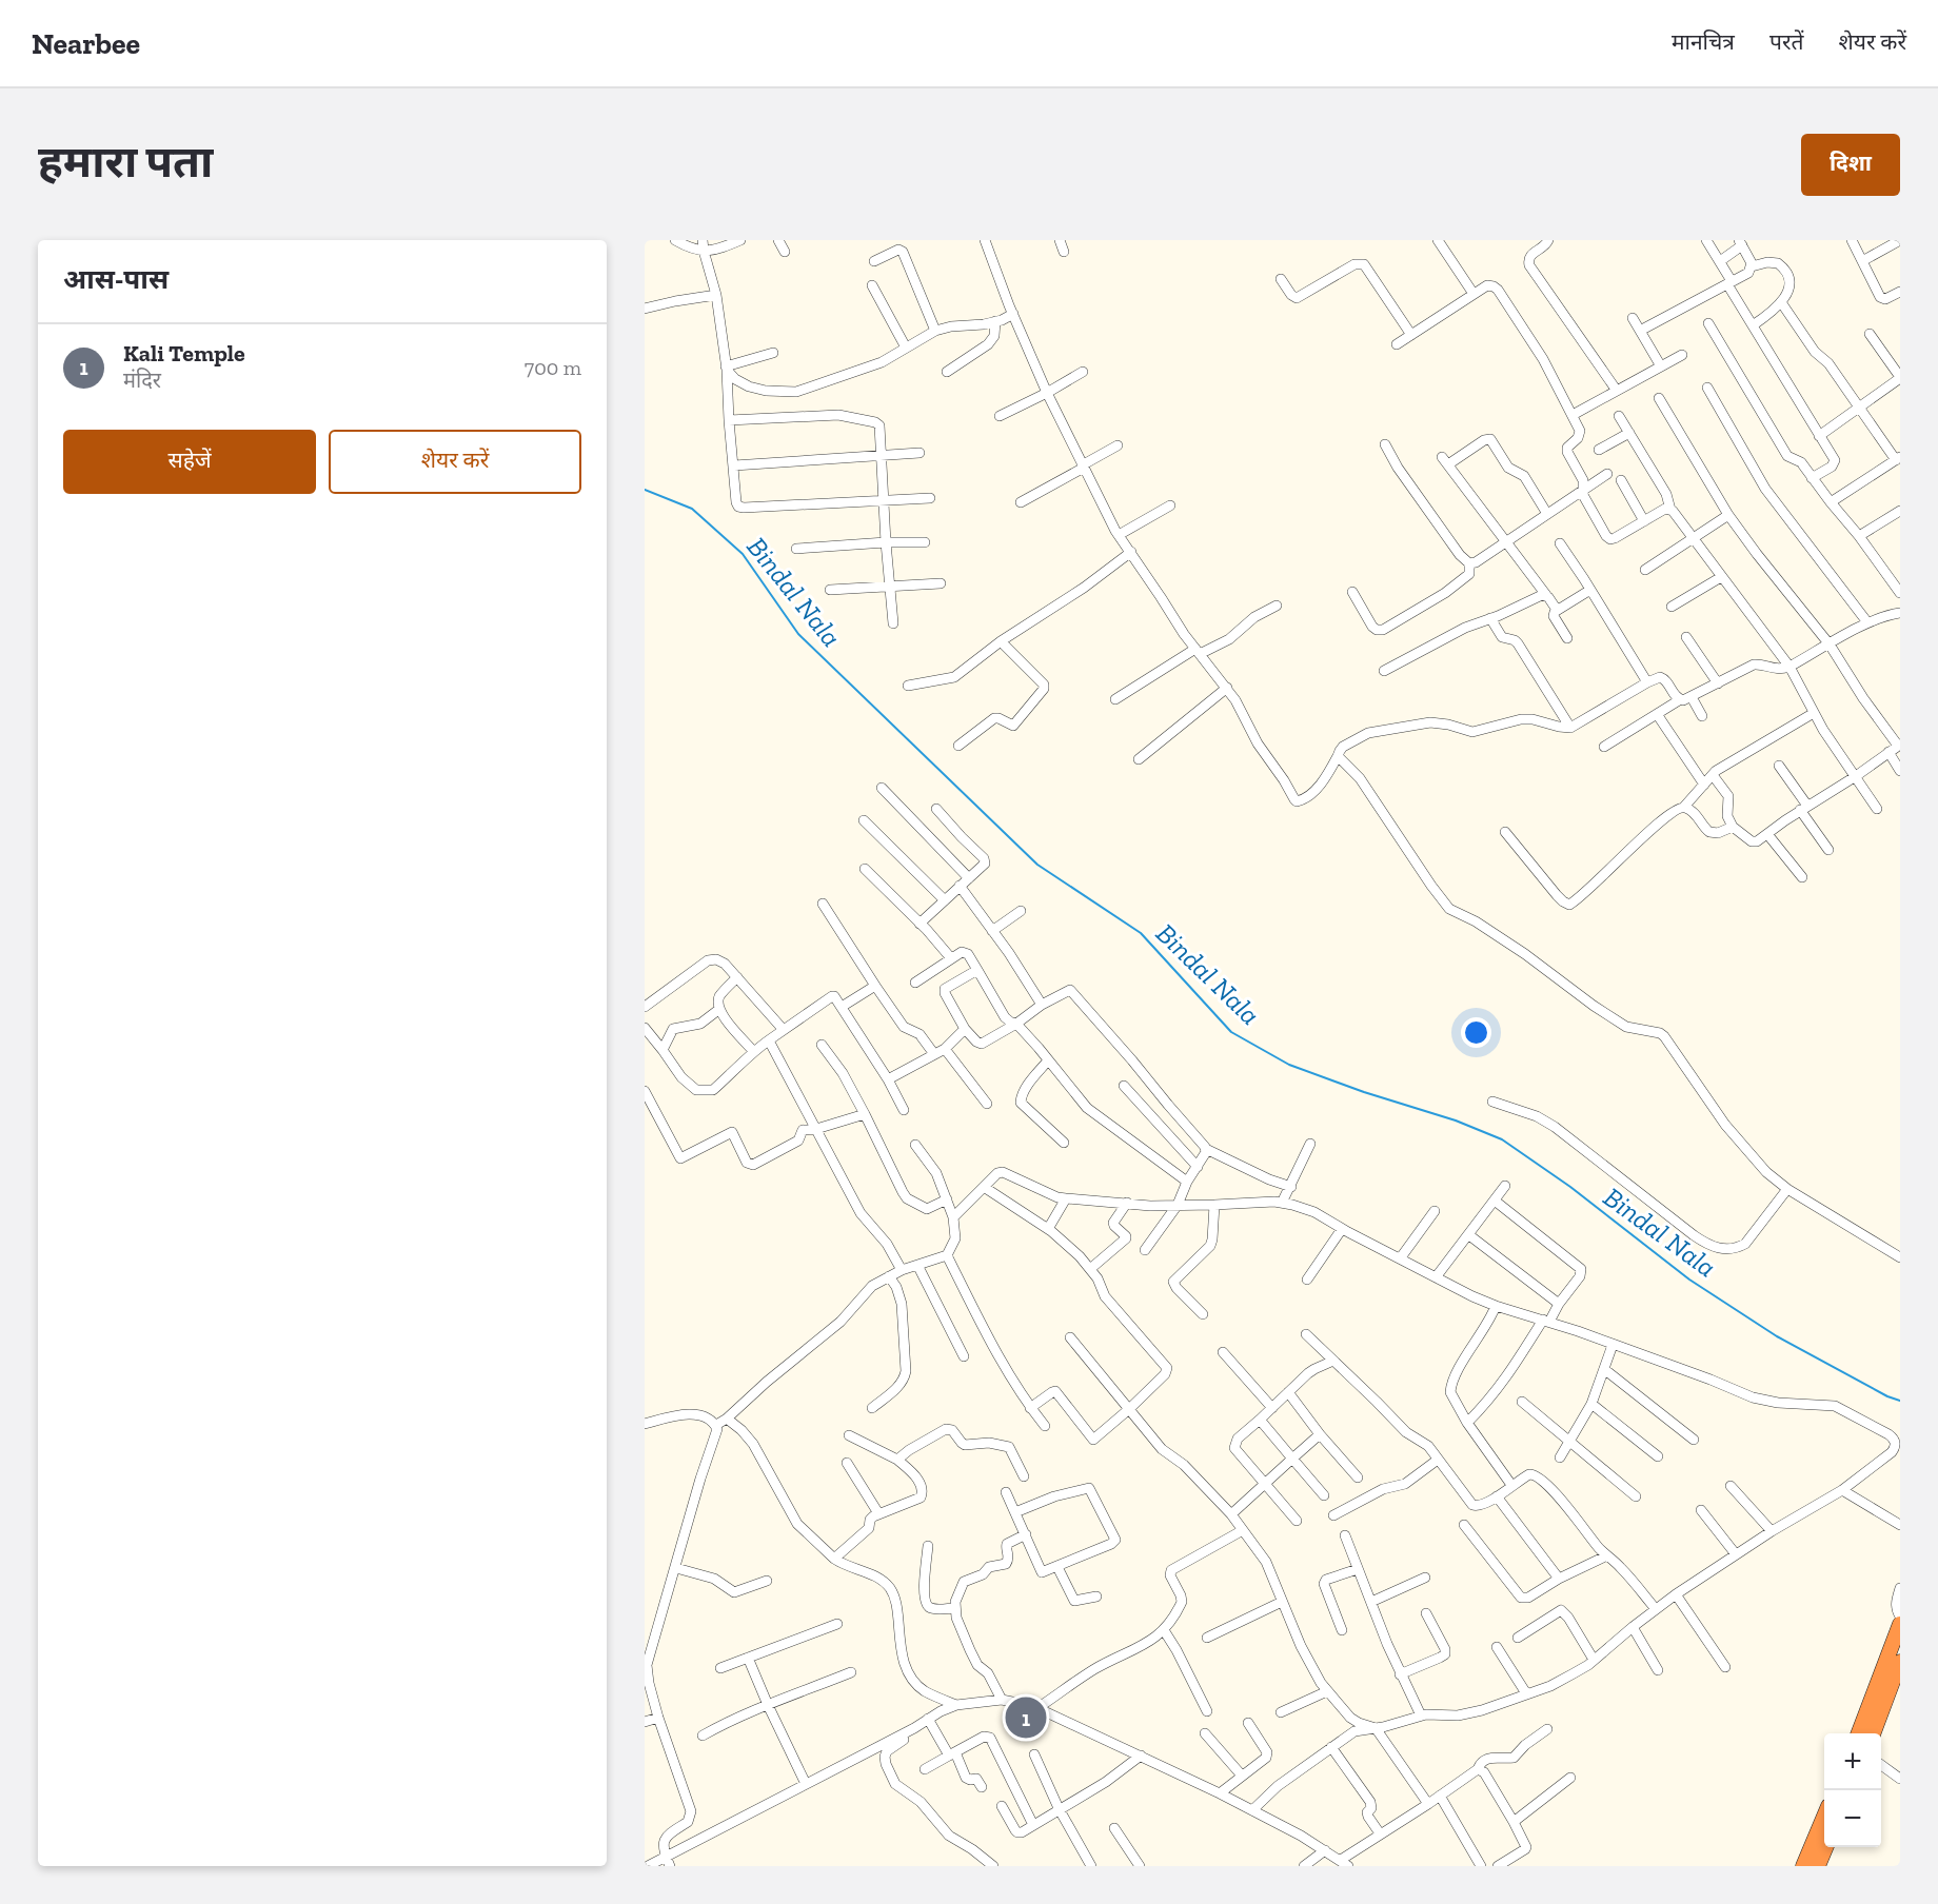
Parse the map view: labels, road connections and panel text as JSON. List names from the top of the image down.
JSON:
{
  "water": ["Bindal Nala"],
  "page": {
    "header": "Nearbee",
    "nav": ["मानचित्र", "परतें", "शेयर करें"],
    "buttons": [
      "दिशा",
      ["सहेजें", "शेयर करें"]
    ],
    "title": "हमारा पता",
    "heading": "आस-पास",
    "list": [
      {
        "mark": "1",
        "name": "Kali Temple",
        "note": "मंदिर",
        "value": "700 m"
      }
    ],
    "pins": "1",
    "map_buttons": ["+", "−"]
  }
}
